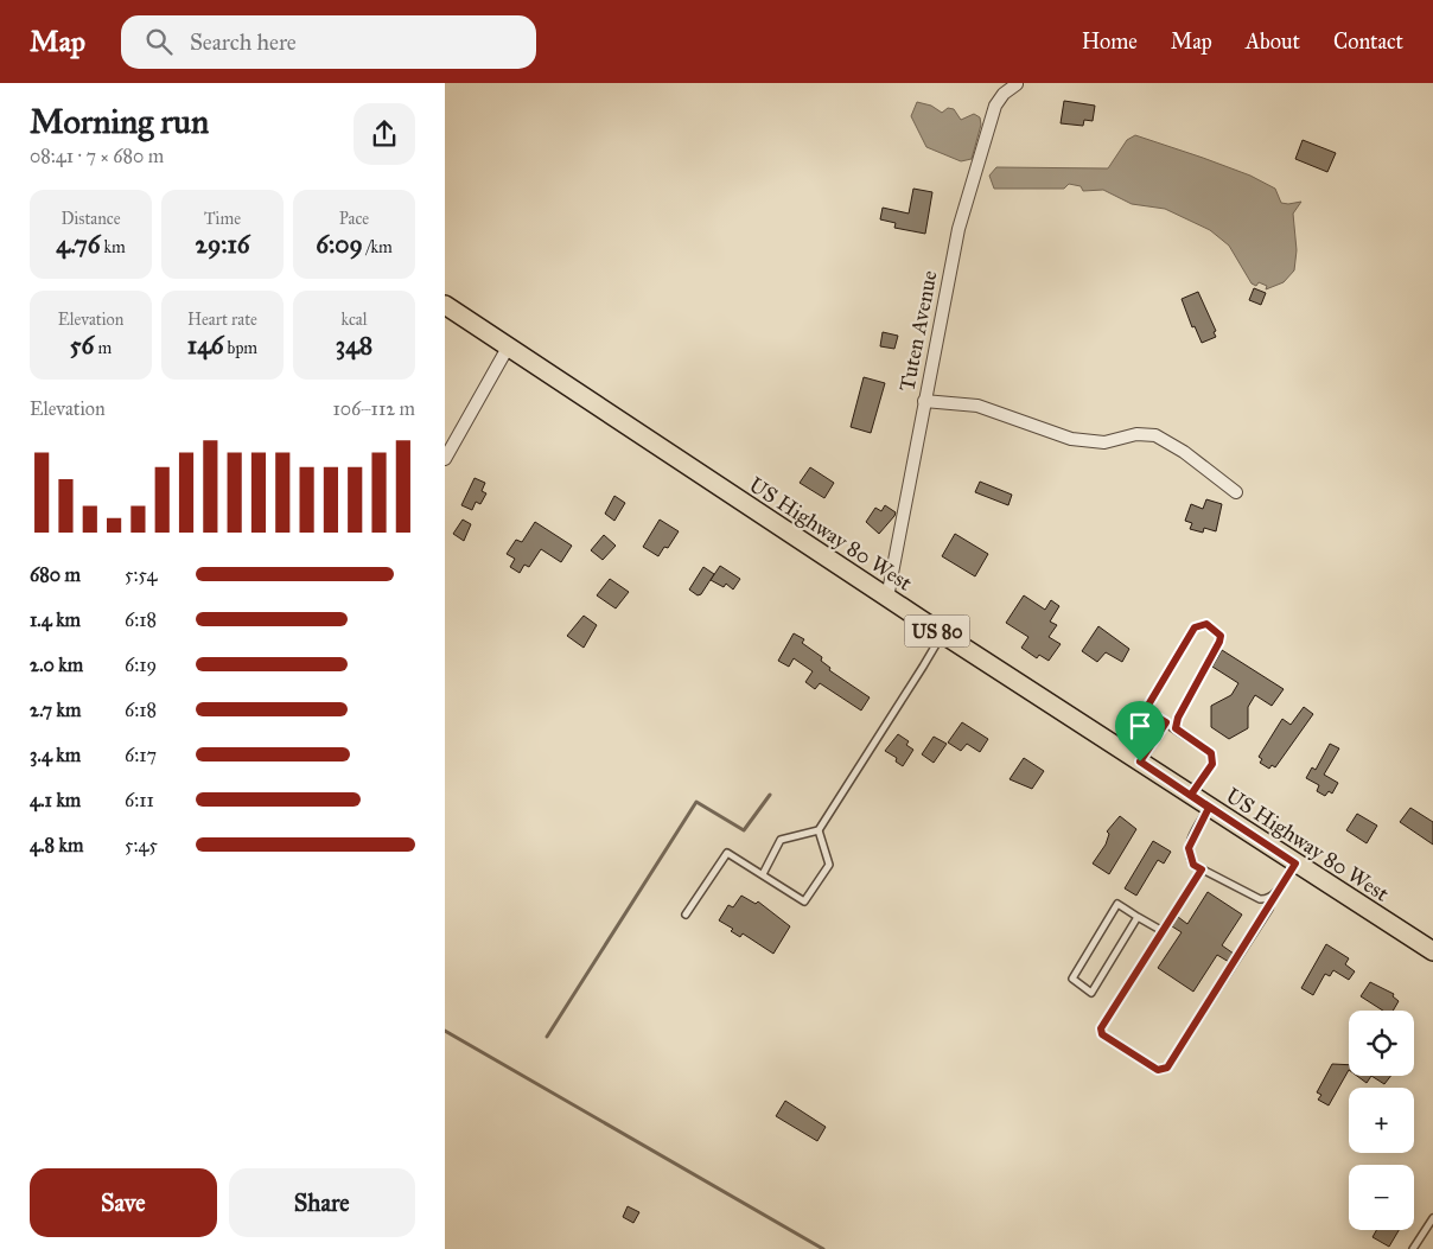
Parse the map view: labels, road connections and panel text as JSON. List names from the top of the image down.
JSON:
{
  "streets": {
    "main road": ["US Highway 80 West", "US 80"],
    "street": ["Tuten Avenue"]
  },
  "crossings": [
    ["Tuten Avenue", "US Highway 80 West"]
  ],
  "page": {
    "header": "Map",
    "search": "Search here",
    "nav": [
      "Home",
      "Map",
      "About",
      "Contact"
    ],
    "heading": ["Morning run", "08:41 · 7 × 680 m"],
    "stats": [
      ["Distance", "4.76 km"],
      ["Time", "29:16"],
      ["Pace", "6:09 /km"],
      ["Elevation", "56 m"],
      ["Heart rate", "146 bpm"],
      ["kcal", "348"]
    ],
    "chart": ["Elevation", "106–112 m"],
    "list": [
      {
        "name": "680 m",
        "note": "5:54"
      },
      {
        "name": "1.4 km",
        "note": "6:18"
      },
      {
        "name": "2.0 km",
        "note": "6:19"
      },
      {
        "name": "2.7 km",
        "note": "6:18"
      },
      {
        "name": "3.4 km",
        "note": "6:17"
      },
      {
        "name": "4.1 km",
        "note": "6:11"
      },
      {
        "name": "4.8 km",
        "note": "5:45"
      }
    ],
    "map_buttons": ["+", "−"],
    "buttons": ["Save", "Share"]
  }
}
